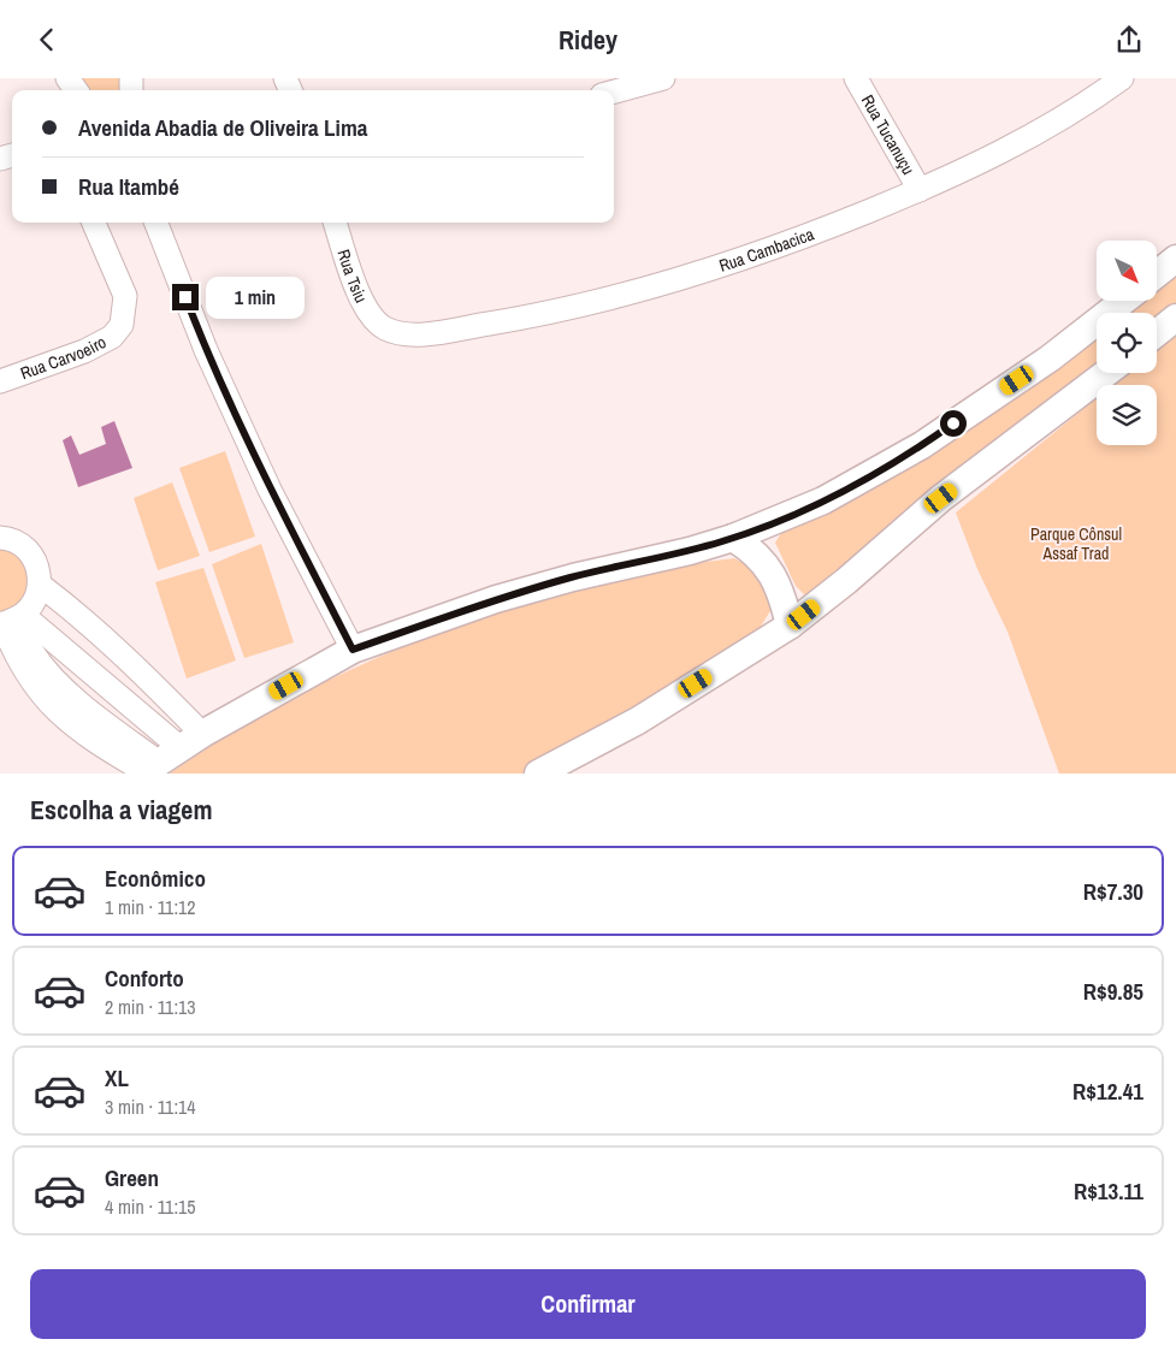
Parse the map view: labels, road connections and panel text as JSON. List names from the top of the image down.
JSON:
{
  "streets": {
    "street": [
      "Rua Tucanuçu",
      "Rua Cambacica",
      "Rua Tsiu",
      "Rua Carvoeiro"
    ]
  },
  "crossings": [
    ["Rua Tucanuçu", "Rua Cambacica"],
    ["Rua Cambacica", "Rua Tsiu"]
  ],
  "parks": ["Parque Cônsul Assaf Trad"],
  "north": "bottom right",
  "page": {
    "header": "Ridey",
    "banner": ["Avenida Abadia de Oliveira Lima", "Rua Itambé"],
    "bubble": "1 min",
    "heading": "Escolha a viagem",
    "list": [
      {
        "name": "Econômico",
        "note": "1 min · 11:12",
        "value": "R$7.30"
      },
      {
        "name": "Conforto",
        "note": "2 min · 11:13",
        "value": "R$9.85"
      },
      {
        "name": "XL",
        "note": "3 min · 11:14",
        "value": "R$12.41"
      },
      {
        "name": "Green",
        "note": "4 min · 11:15",
        "value": "R$13.11"
      }
    ],
    "buttons": "Confirmar"
  }
}
